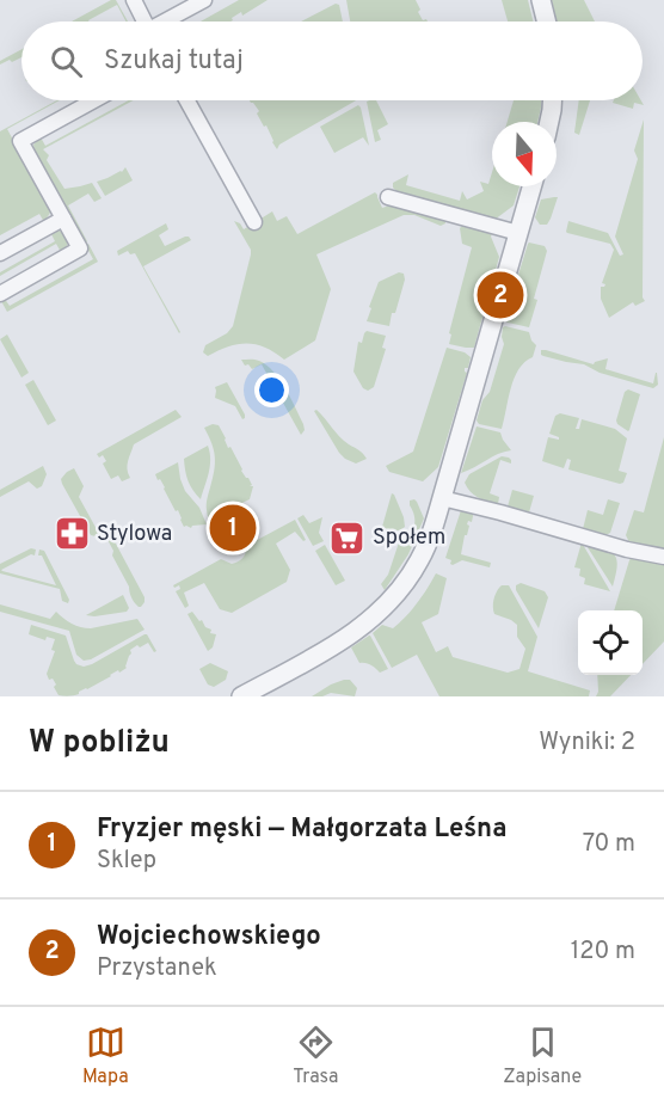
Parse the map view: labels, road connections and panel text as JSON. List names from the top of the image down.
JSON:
{
  "places": {
    "pharmacy": ["Stylowa"],
    "supermarket": ["Społem"]
  },
  "north": "bottom",
  "page": {
    "search": "Szukaj tutaj",
    "pins": ["2", "1"],
    "heading": ["W pobliżu", "Wyniki: 2"],
    "list": [
      {
        "mark": "1",
        "name": "Fryzjer męski — Małgorzata Leśna",
        "note": "Sklep",
        "value": "70 m"
      },
      {
        "mark": "2",
        "name": "Wojciechowskiego",
        "note": "Przystanek",
        "value": "120 m"
      }
    ],
    "nav": ["Mapa", "Trasa", "Zapisane"]
  }
}
